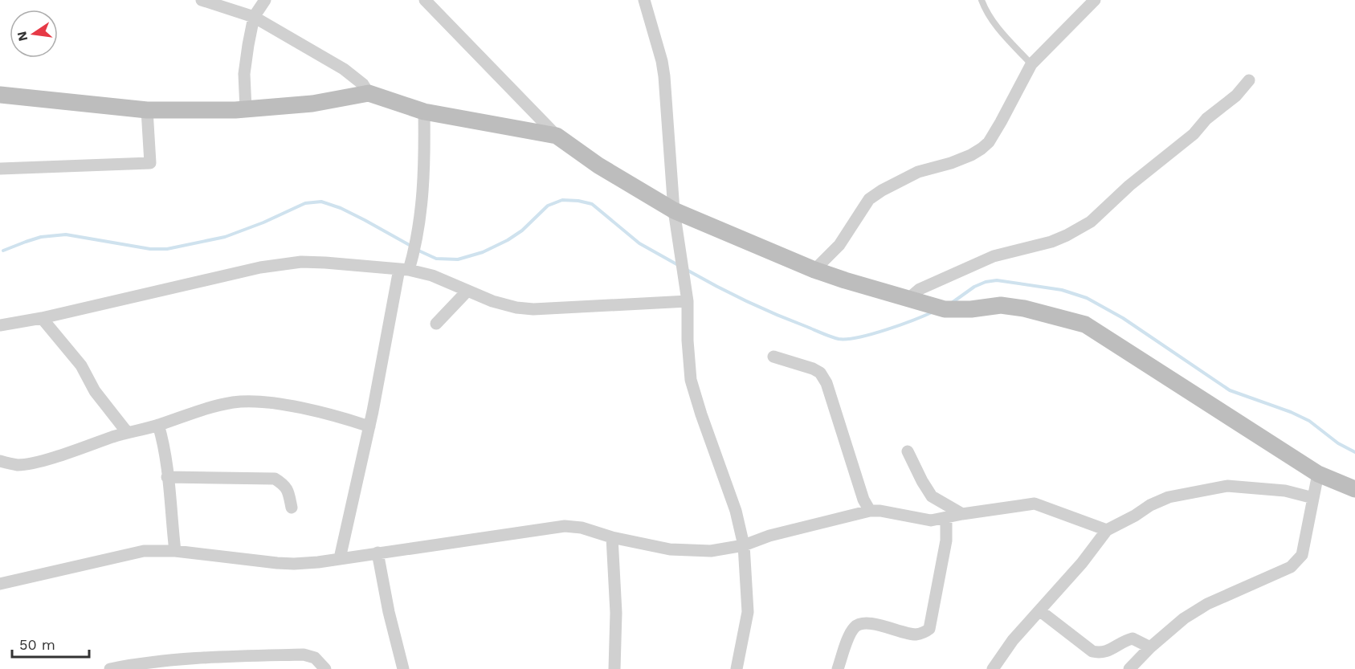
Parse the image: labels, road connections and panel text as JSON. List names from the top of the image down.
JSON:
{
  "scale_bar": "50 m",
  "north": "left"
}
